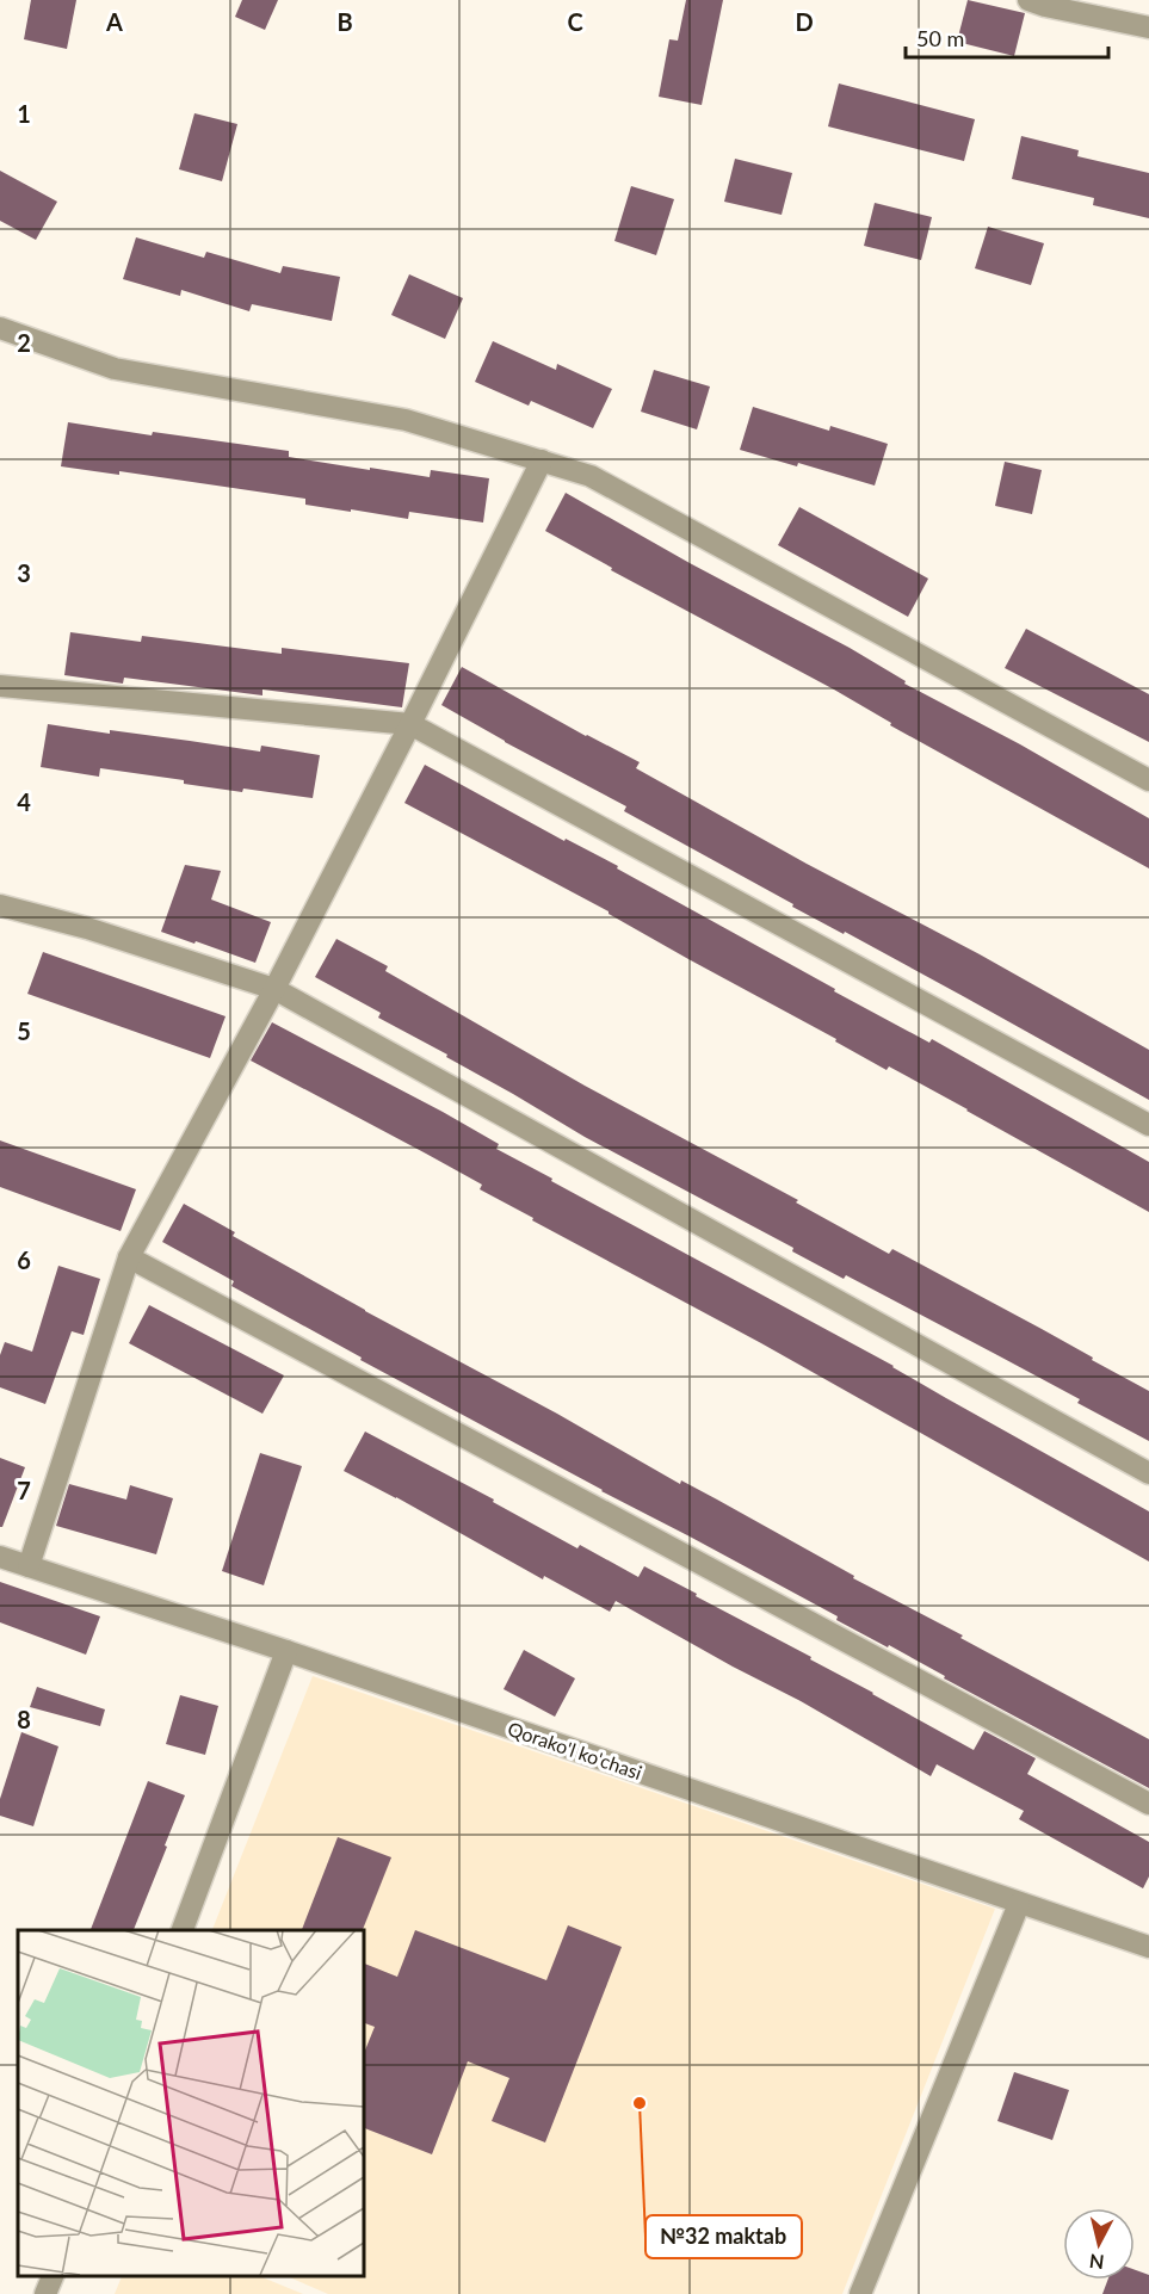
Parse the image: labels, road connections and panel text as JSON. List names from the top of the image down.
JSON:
{
  "streets": {
    "street": ["Qorako'l ko'chasi"]
  },
  "places": ["№32 maktab"],
  "scale_bar": "50 m",
  "north": "bottom",
  "grid": {
    "columns": [
      "A",
      "B",
      "C",
      "D"
    ],
    "rows": [
      "1",
      "2",
      "3",
      "4",
      "5",
      "6",
      "7",
      "8"
    ]
  }
}
